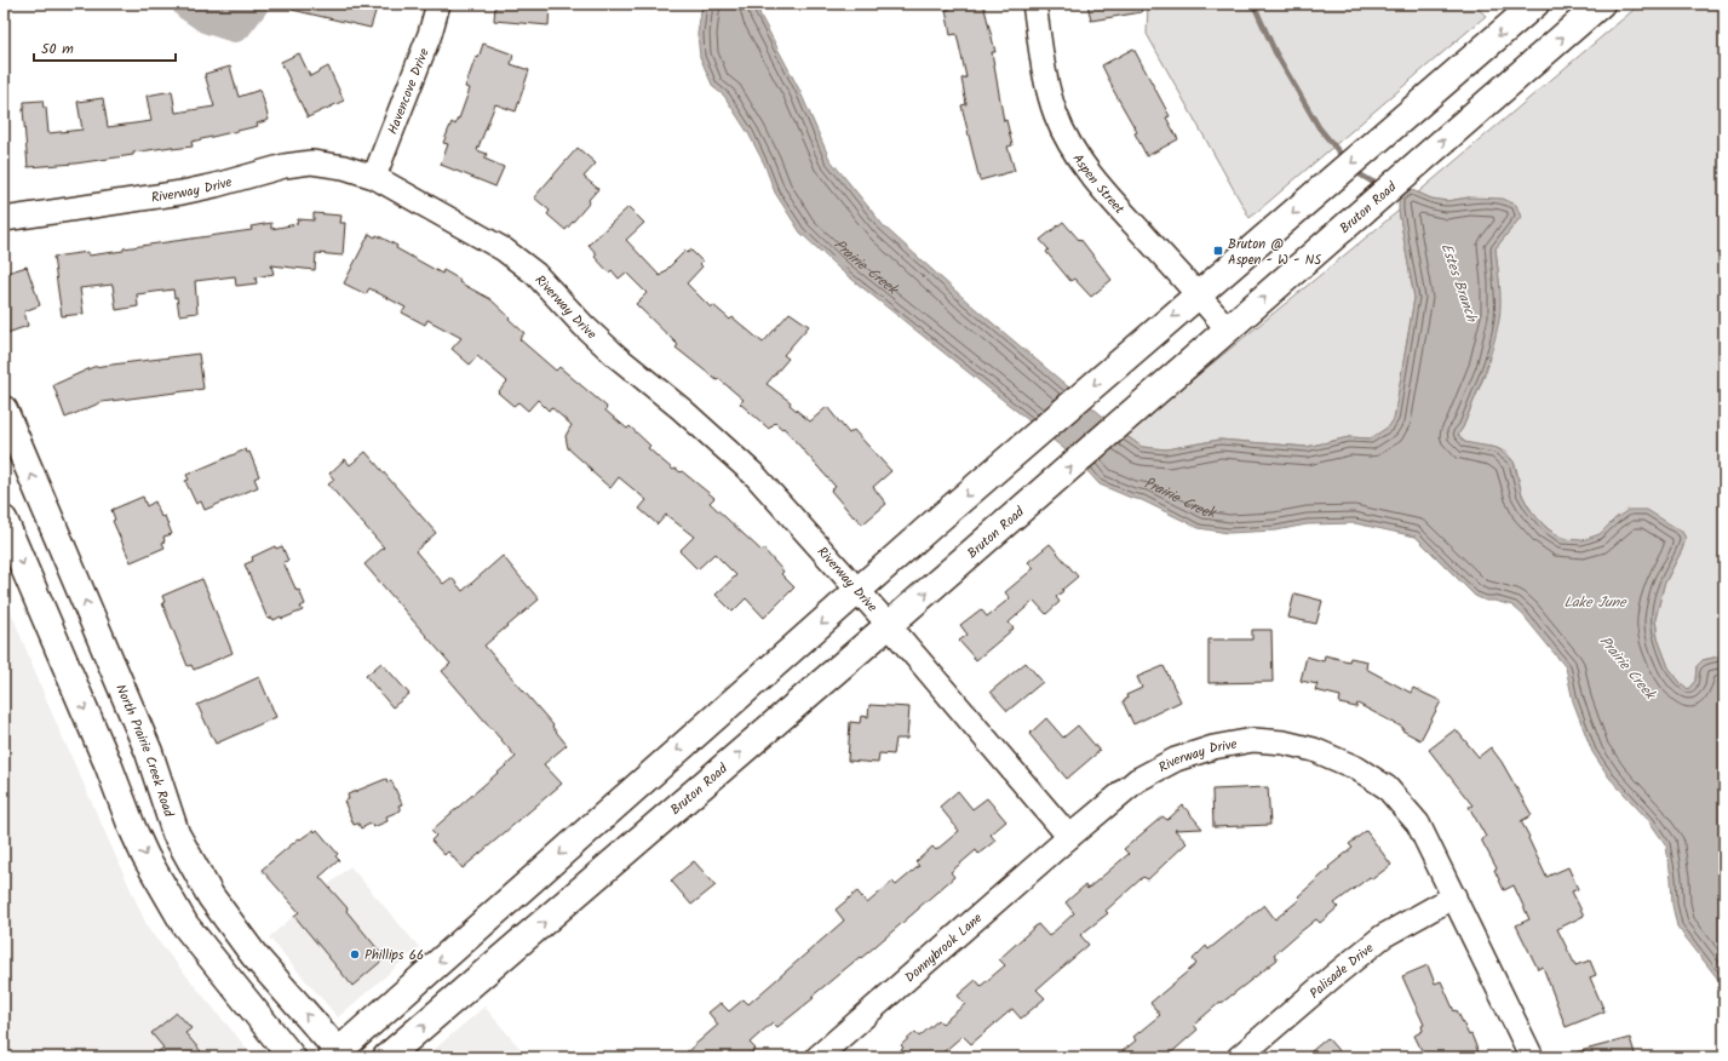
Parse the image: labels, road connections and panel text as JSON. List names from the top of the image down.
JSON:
{
  "streets": {
    "main road": ["Bruton Road", "North Prairie Creek Road"],
    "street": [
      "Havencove Drive",
      "Aspen Street",
      "Riverway Drive",
      "Donnybrook Lane",
      "Palisade Drive"
    ]
  },
  "crossings": [
    ["Havencove Drive", "Riverway Drive"],
    ["Aspen Street", "Bruton Road"],
    ["Riverway Drive", "Bruton Road"],
    ["Riverway Drive", "Donnybrook Lane"],
    ["Riverway Drive", "Palisade Drive"]
  ],
  "water": ["Prairie Creek", "Estes Branch", "Lake June"],
  "places": {
    "transit": ["Bruton @ Aspen - W - NS"],
    "other": ["Phillips 66"]
  },
  "scale_bar": "50 m"
}
